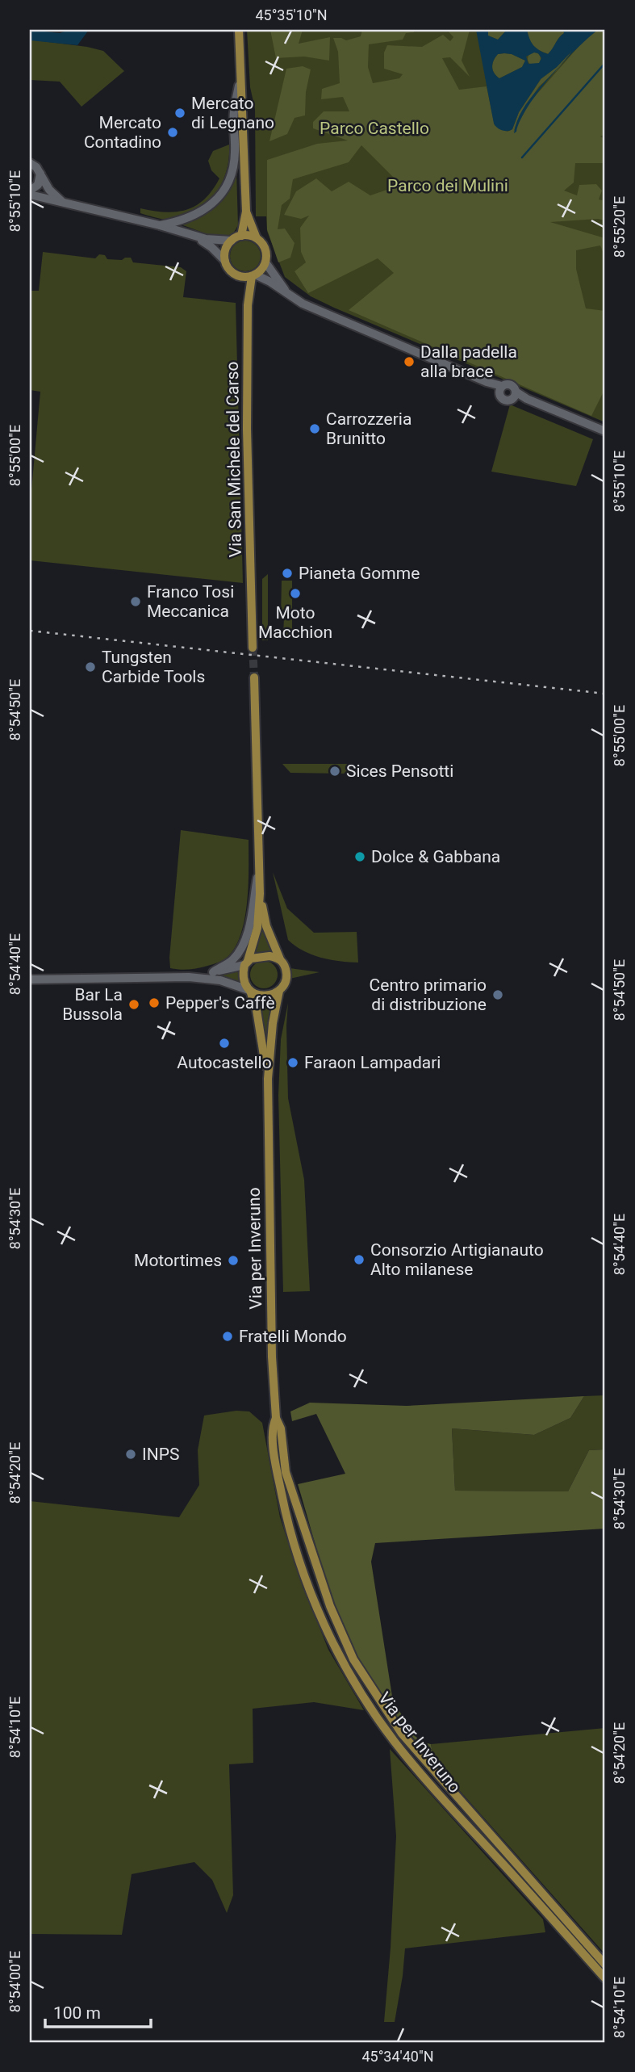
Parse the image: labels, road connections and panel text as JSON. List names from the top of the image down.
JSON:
{
  "streets": {
    "main road": ["Via San Michele del Carso", "Via per Inveruno"]
  },
  "parks": ["Parco Castello", "Parco dei Mulini"],
  "places": [
    "Mercato di Legnano",
    "Mercato Contadino",
    "Dalla padella alla brace",
    "Carrozzeria Brunitto",
    "Pianeta Gomme",
    "Moto Macchion",
    "Franco Tosi Meccanica",
    "Tungsten Carbide Tools",
    "Sices Pensotti",
    "Dolce & Gabbana",
    "Centro primario di distribuzione",
    "Pepper's Caffè",
    "Bar La Bussola",
    "Autocastello",
    "Faraon Lampadari",
    "Consorzio Artigianauto Alto milanese",
    "Motortimes",
    "Fratelli Mondo",
    "INPS"
  ],
  "scale_bar": "100 m",
  "coordinates": [
    "45°35'10\"N",
    "8°55'10\"E",
    "8°55'20\"E",
    "8°55'00\"E",
    "8°54'50\"E",
    "8°54'40\"E",
    "8°54'30\"E",
    "8°54'20\"E",
    "8°54'10\"E",
    "8°54'00\"E",
    "45°34'40\"N"
  ]
}
